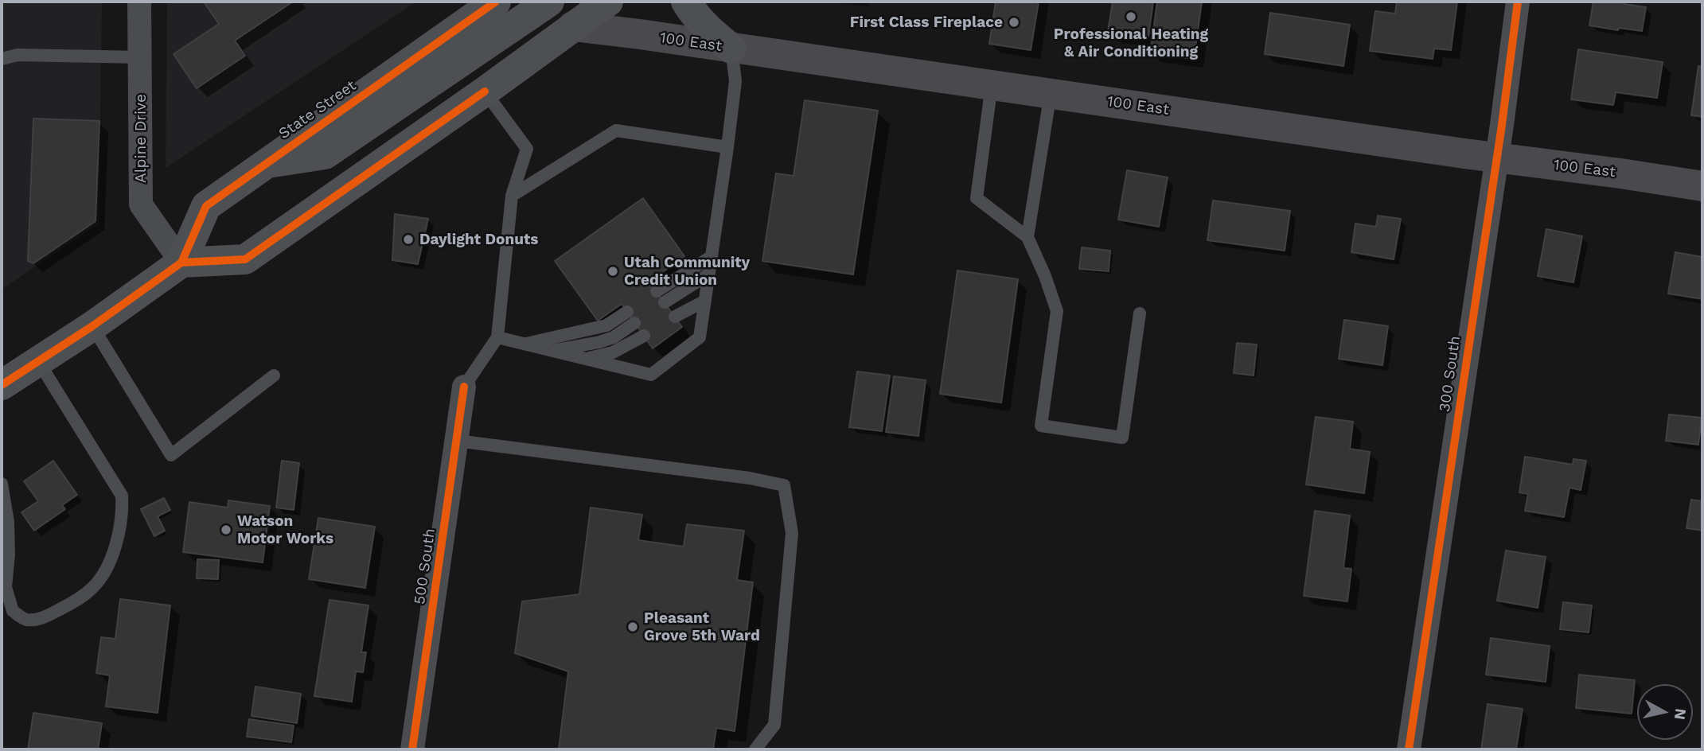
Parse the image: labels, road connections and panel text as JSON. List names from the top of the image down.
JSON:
{
  "streets": {
    "main road": ["100 East", "State Street"],
    "street": ["Alpine Drive", "300 South", "500 South"]
  },
  "crossings": [
    ["100 East", "300 South"],
    ["State Street", "Alpine Drive"]
  ],
  "places": [
    "Professional Heating & Air Conditioning",
    "First Class Fireplace",
    "Daylight Donuts",
    "Utah Community Credit Union",
    "Watson Motor Works",
    "Pleasant Grove 5th Ward"
  ],
  "north": "right"
}
